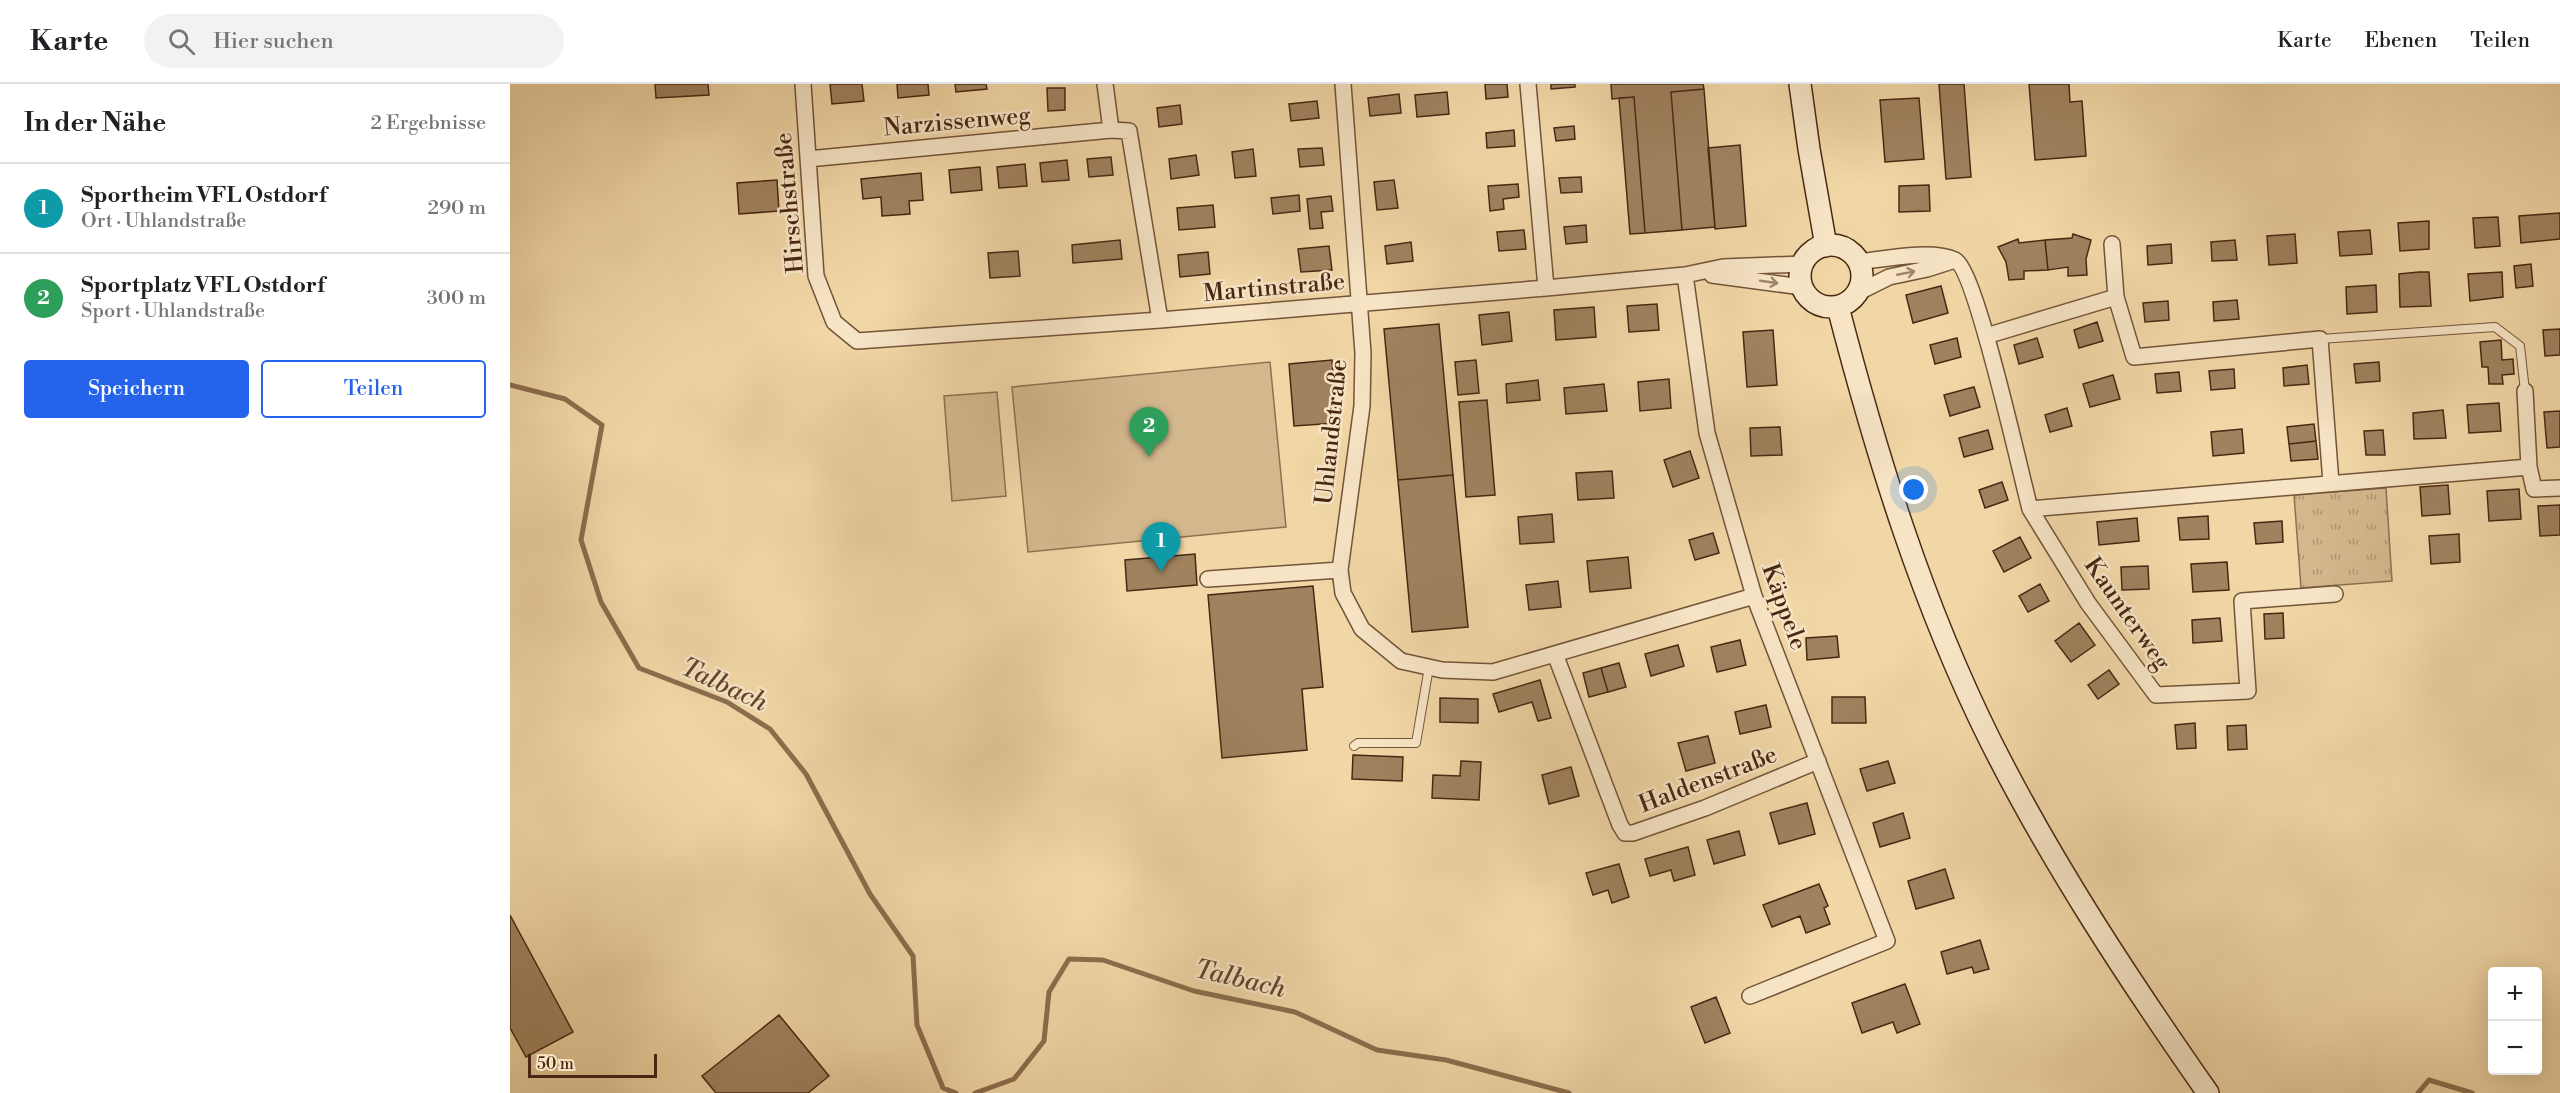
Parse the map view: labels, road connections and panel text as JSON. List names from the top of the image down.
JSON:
{
  "streets": {
    "street": [
      "Narzissenweg",
      "Hirschstraße",
      "Martinstraße",
      "Uhlandstraße",
      "Käppele",
      "Kaunterweg",
      "Haldenstraße"
    ]
  },
  "crossings": [
    ["Narzissenweg", "Hirschstraße"],
    ["Hirschstraße", "Martinstraße"],
    ["Martinstraße", "Uhlandstraße"],
    ["Martinstraße", "Käppele"],
    ["Uhlandstraße", "Käppele"],
    ["Uhlandstraße", "Haldenstraße"],
    ["Käppele", "Haldenstraße"]
  ],
  "water": ["Talbach"],
  "scale_bar": "50 m",
  "page": {
    "header": "Karte",
    "search": "Hier suchen",
    "nav": ["Karte", "Ebenen", "Teilen"],
    "heading": ["In der Nähe", "2 Ergebnisse"],
    "list": [
      {
        "mark": "1",
        "name": "Sportheim VFL Ostdorf",
        "note": "Ort · Uhlandstraße",
        "value": "290 m"
      },
      {
        "mark": "2",
        "name": "Sportplatz VFL Ostdorf",
        "note": "Sport · Uhlandstraße",
        "value": "300 m"
      }
    ],
    "buttons": ["Speichern", "Teilen"],
    "pins": ["2", "1"],
    "map_buttons": ["+", "−"],
    "scale": "50 m"
  }
}
